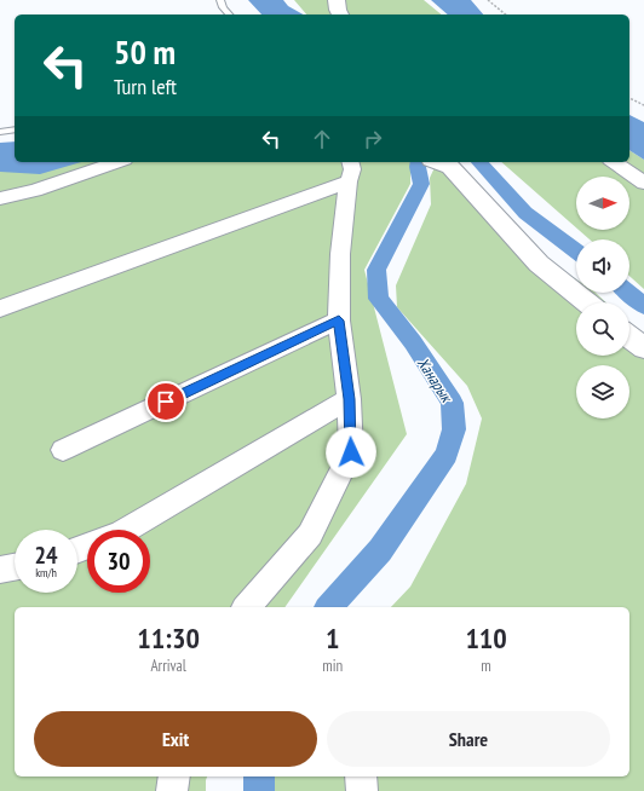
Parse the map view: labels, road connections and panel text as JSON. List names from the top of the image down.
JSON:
{
  "water": ["Ханарык"],
  "north": "right",
  "page": {
    "turn": ["50 m", "Turn left"],
    "speed": "24 km/h",
    "limit": "30",
    "eta": [
      "11:30",
      "Arrival",
      "1",
      "min",
      "110",
      "m"
    ],
    "buttons": ["Exit", "Share"]
  }
}
